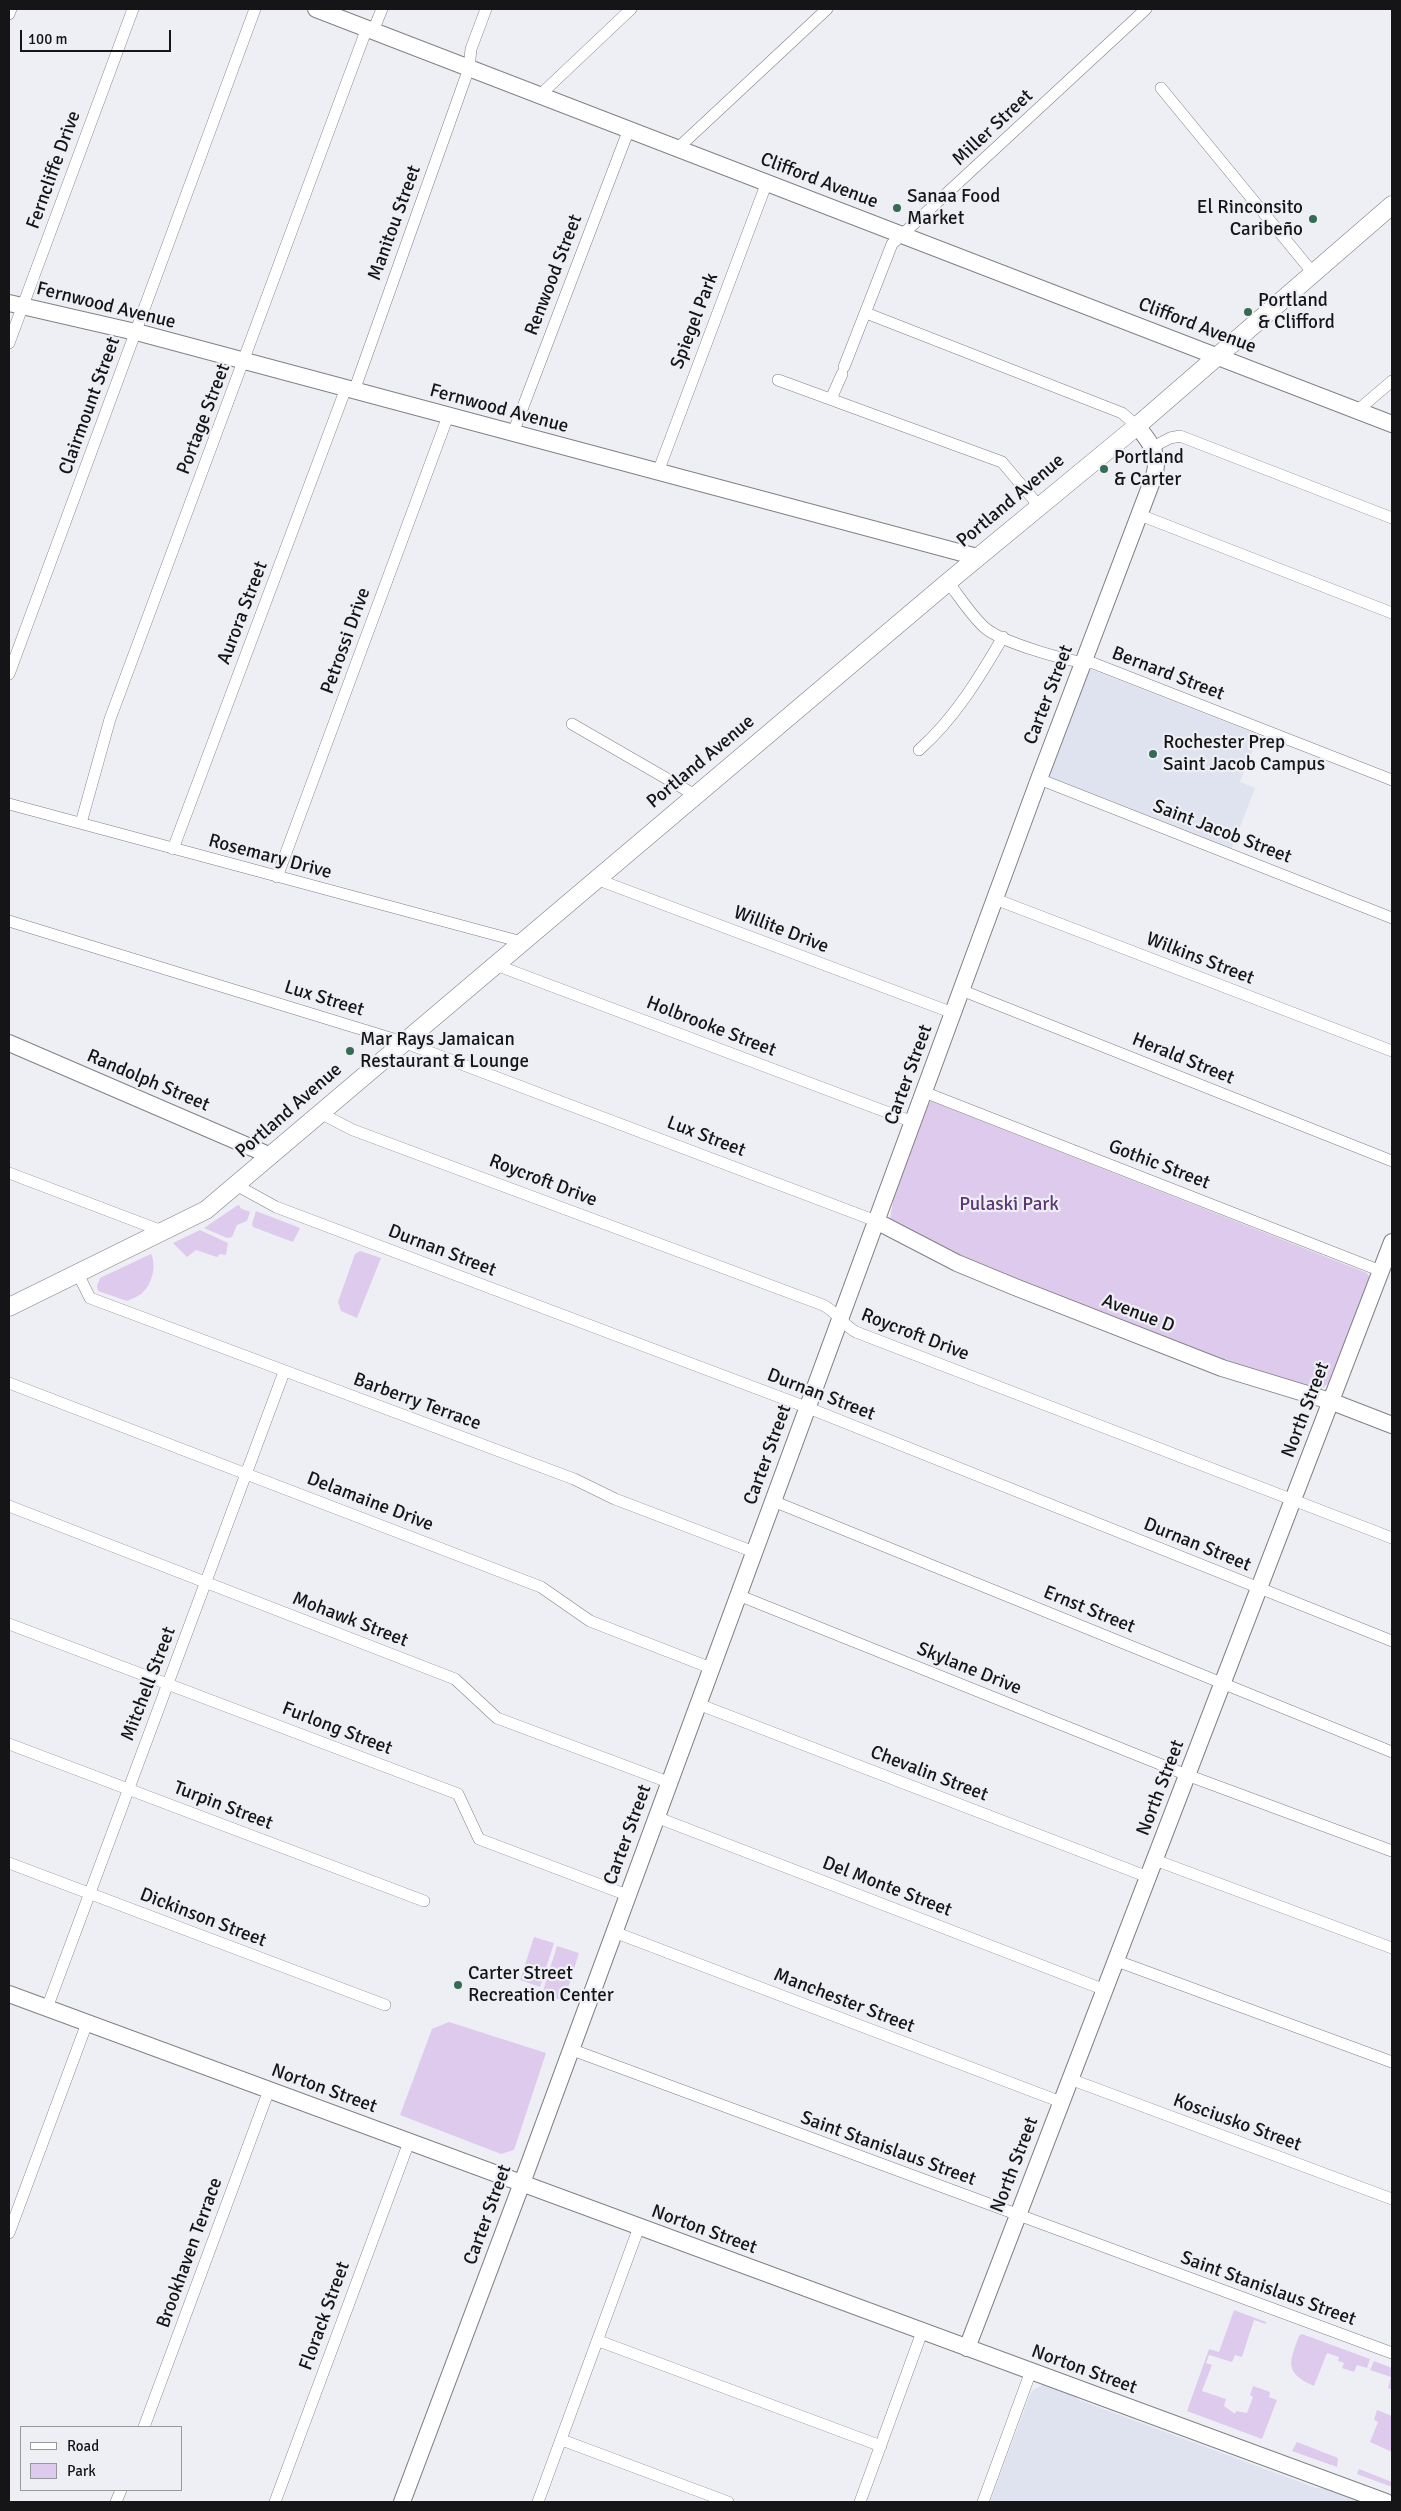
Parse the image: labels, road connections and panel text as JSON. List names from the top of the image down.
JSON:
{
  "streets": {
    "main road": [
      "Clifford Avenue",
      "Fernwood Avenue",
      "Portland Avenue",
      "Carter Street",
      "Randolph Street",
      "Avenue D",
      "North Street",
      "Norton Street"
    ],
    "street": [
      "Miller Street",
      "Ferncliffe Drive",
      "Manitou Street",
      "Renwood Street",
      "Spiegel Park",
      "Clairmount Street",
      "Portage Street",
      "Aurora Street",
      "Petrossi Drive",
      "Bernard Street",
      "Saint Jacob Street",
      "Rosemary Drive",
      "Willite Drive",
      "Wilkins Street",
      "Lux Street",
      "Holbrooke Street",
      "Herald Street",
      "Gothic Street",
      "Roycroft Drive",
      "Durnan Street",
      "Barberry Terrace",
      "Delamaine Drive",
      "Ernst Street",
      "Mohawk Street",
      "Skylane Drive",
      "Mitchell Street",
      "Furlong Street",
      "Chevalin Street",
      "Turpin Street",
      "Del Monte Street",
      "Dickinson Street",
      "Manchester Street",
      "Kosciusko Street",
      "Saint Stanislaus Street",
      "Brookhaven Terrace",
      "Florack Street"
    ]
  },
  "crossings": [
    ["Miller Street", "Clifford Avenue"],
    ["Ferncliffe Drive", "Fernwood Avenue"],
    ["Clifford Avenue", "Manitou Street"],
    ["Clifford Avenue", "Renwood Street"],
    ["Clifford Avenue", "Spiegel Park"],
    ["Clifford Avenue", "Portage Street"],
    ["Clifford Avenue", "Portland Avenue"],
    ["Manitou Street", "Fernwood Avenue"],
    ["Manitou Street", "Aurora Street"],
    ["Renwood Street", "Fernwood Avenue"],
    ["Fernwood Avenue", "Spiegel Park"],
    ["Fernwood Avenue", "Clairmount Street"],
    ["Fernwood Avenue", "Portage Street"],
    ["Fernwood Avenue", "Portland Avenue"],
    ["Fernwood Avenue", "Aurora Street"],
    ["Fernwood Avenue", "Petrossi Drive"],
    ["Portage Street", "Rosemary Drive"],
    ["Portland Avenue", "Bernard Street"],
    ["Portland Avenue", "Rosemary Drive"],
    ["Portland Avenue", "Willite Drive"],
    ["Portland Avenue", "Lux Street"],
    ["Portland Avenue", "Holbrooke Street"],
    ["Portland Avenue", "Randolph Street"],
    ["Portland Avenue", "Roycroft Drive"],
    ["Portland Avenue", "Durnan Street"],
    ["Portland Avenue", "Barberry Terrace"],
    ["Aurora Street", "Rosemary Drive"],
    ["Petrossi Drive", "Rosemary Drive"],
    ["Bernard Street", "Carter Street"],
    ["Carter Street", "Saint Jacob Street"],
    ["Carter Street", "Willite Drive"],
    ["Carter Street", "Wilkins Street"],
    ["Carter Street", "Lux Street"],
    ["Carter Street", "Holbrooke Street"],
    ["Carter Street", "Herald Street"],
    ["Carter Street", "Gothic Street"],
    ["Carter Street", "Roycroft Drive"],
    ["Carter Street", "Durnan Street"],
    ["Carter Street", "Avenue D"],
    ["Carter Street", "Barberry Terrace"],
    ["Carter Street", "Delamaine Drive"],
    ["Carter Street", "Ernst Street"],
    ["Carter Street", "Mohawk Street"],
    ["Carter Street", "Skylane Drive"],
    ["Carter Street", "Furlong Street"],
    ["Carter Street", "Chevalin Street"],
    ["Carter Street", "Del Monte Street"],
    ["Carter Street", "Manchester Street"],
    ["Carter Street", "Norton Street"],
    ["Carter Street", "Saint Stanislaus Street"],
    ["Lux Street", "Avenue D"],
    ["Gothic Street", "North Street"],
    ["Roycroft Drive", "North Street"],
    ["Durnan Street", "North Street"],
    ["Avenue D", "North Street"],
    ["Barberry Terrace", "Mitchell Street"],
    ["North Street", "Ernst Street"],
    ["North Street", "Skylane Drive"],
    ["North Street", "Chevalin Street"],
    ["North Street", "Del Monte Street"],
    ["North Street", "Manchester Street"],
    ["North Street", "Norton Street"],
    ["North Street", "Kosciusko Street"],
    ["North Street", "Saint Stanislaus Street"],
    ["Delamaine Drive", "Mitchell Street"],
    ["Mohawk Street", "Mitchell Street"],
    ["Mitchell Street", "Furlong Street"],
    ["Mitchell Street", "Turpin Street"],
    ["Mitchell Street", "Dickinson Street"],
    ["Mitchell Street", "Norton Street"],
    ["Norton Street", "Brookhaven Terrace"],
    ["Norton Street", "Florack Street"]
  ],
  "parks": ["Pulaski Park"],
  "places": [
    "Sanaa Food Market",
    "El Rinconsito Caribeño",
    "Portland & Clifford",
    "Portland & Carter",
    "Rochester Prep Saint Jacob Campus",
    "Mar Rays Jamaican Restaurant & Lounge",
    "Carter Street Recreation Center"
  ],
  "legend": ["Road", "Park"],
  "scale_bar": "100 m"
}
